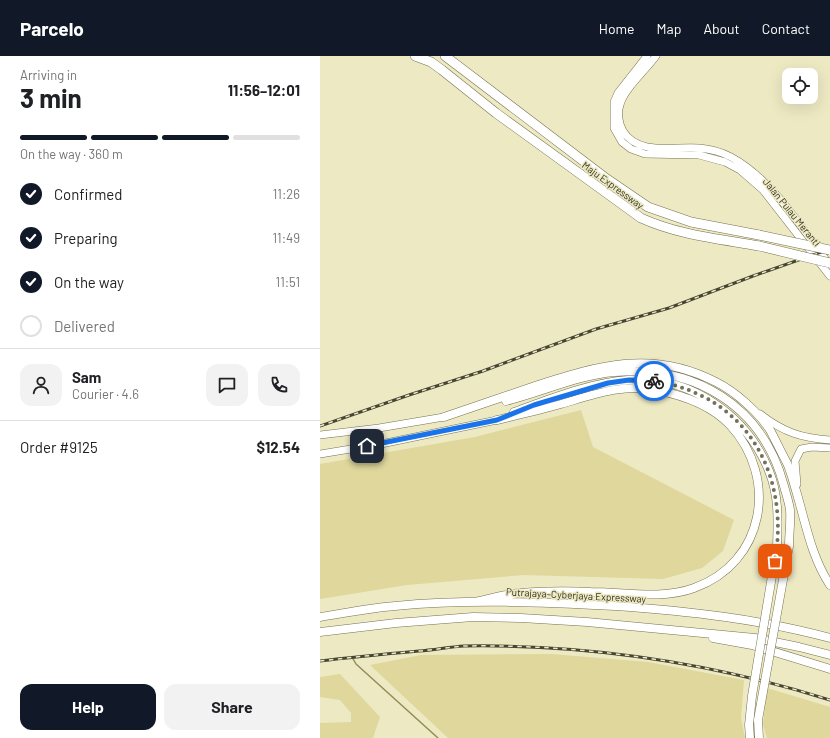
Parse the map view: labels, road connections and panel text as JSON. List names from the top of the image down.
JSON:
{
  "streets": {
    "highway": ["Maju Expressway", "Putrajaya–Cyberjaya Expressway"],
    "main road": ["Jalan Pulau Meranti"]
  },
  "crossings": [
    ["Maju Expressway", "Jalan Pulau Meranti"]
  ],
  "page": {
    "header": "Parcelo",
    "nav": [
      "Home",
      "Map",
      "About",
      "Contact"
    ],
    "heading": ["3 min", "Arriving in", "11:56–12:01"],
    "panel": [
      "Sam",
      "Courier · 4.6",
      "Order #9125",
      "$12.54"
    ],
    "bar": "On the way · 360 m",
    "list": [
      ["Confirmed", "11:26"],
      ["Preparing", "11:49"],
      ["On the way", "11:51"],
      "Delivered"
    ],
    "buttons": ["Help", "Share"]
  }
}
